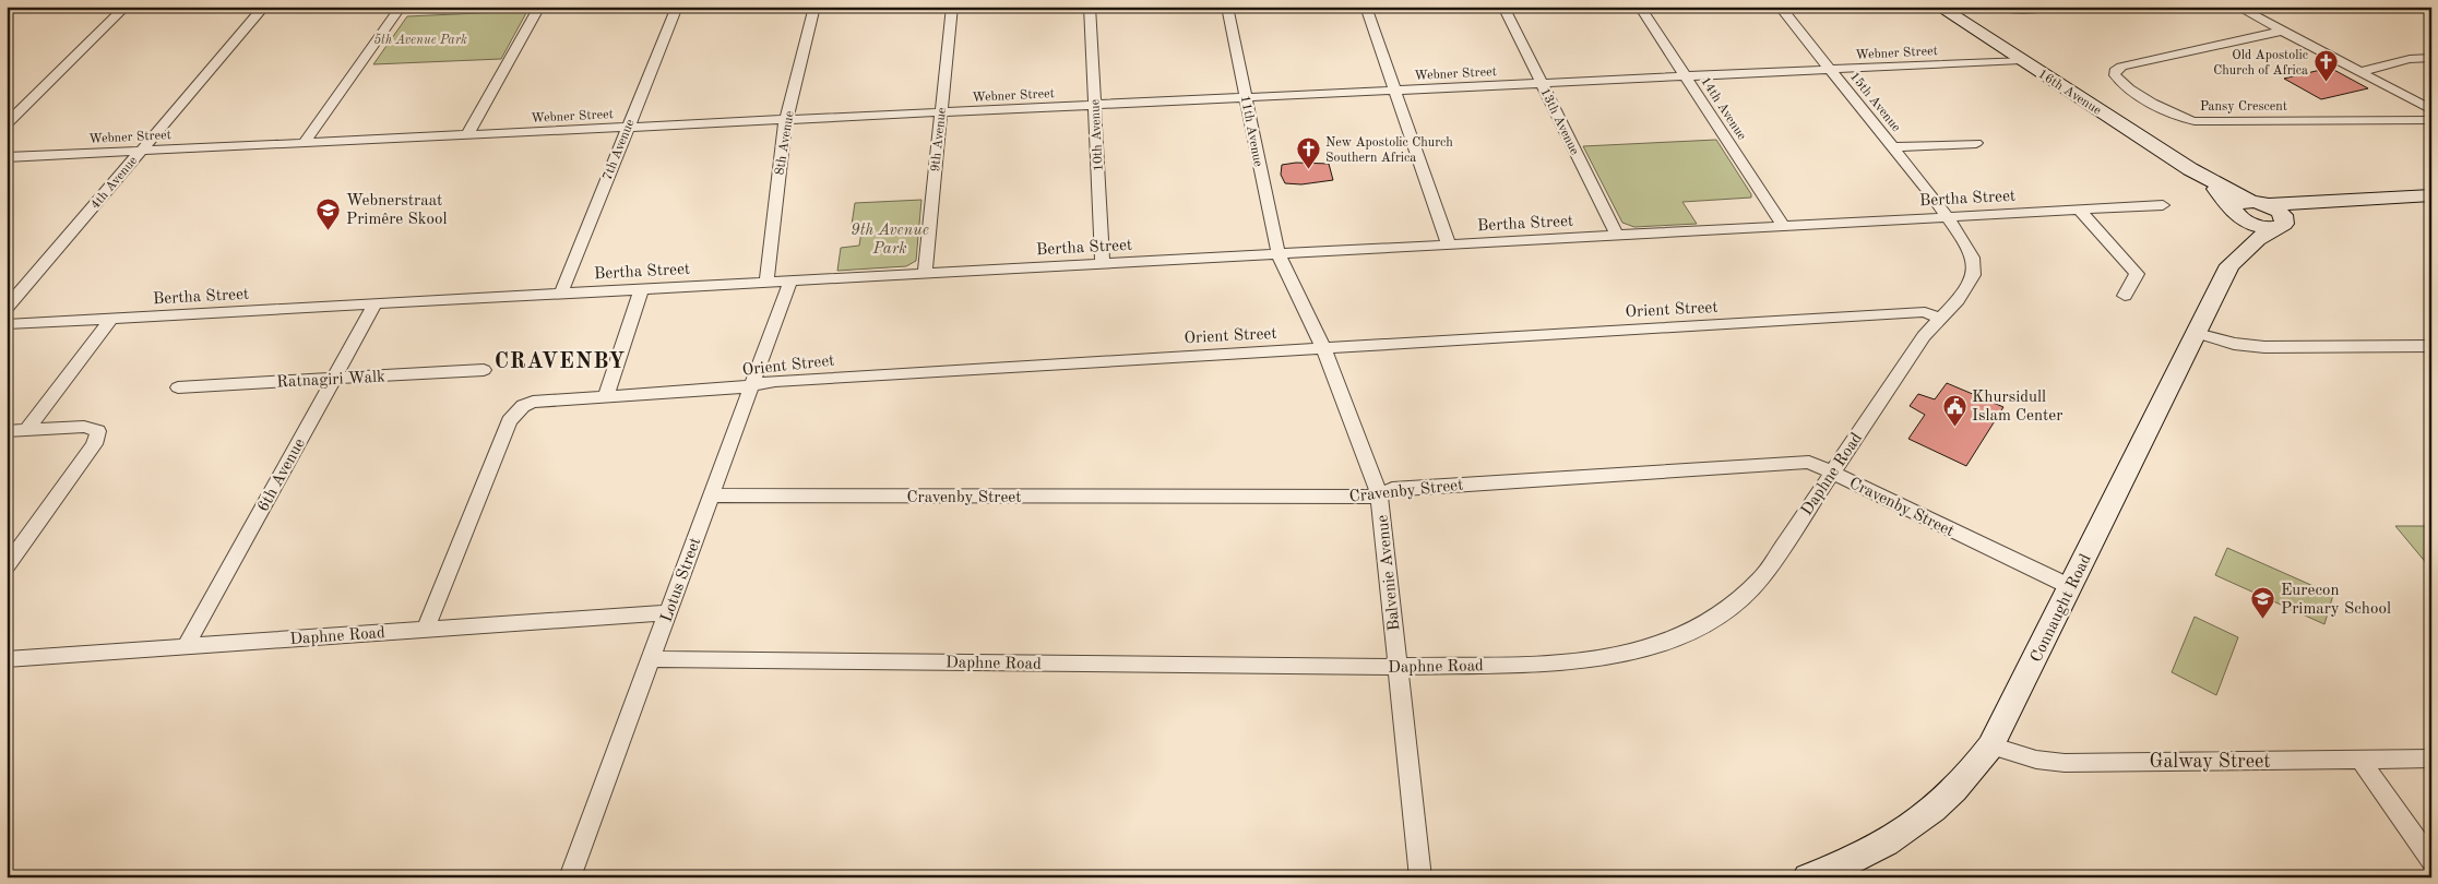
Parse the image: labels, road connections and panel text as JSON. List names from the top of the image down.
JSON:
{
  "streets": {
    "street": [
      "Webner Street",
      "16th Avenue",
      "15th Avenue",
      "Pansy Crescent",
      "14th Avenue",
      "13th Avenue",
      "11th Avenue",
      "10th Avenue",
      "9th Avenue",
      "8th Avenue",
      "7th Avenue",
      "4th Avenue",
      "Bertha Street",
      "Orient Street",
      "Ratnagiri Walk",
      "Daphne Road",
      "6th Avenue",
      "Cravenby Street",
      "Balvenie Avenue",
      "Lotus Street",
      "Connaught Road",
      "Galway Street"
    ]
  },
  "crossings": [
    ["Webner Street", "16th Avenue"],
    ["Webner Street", "15th Avenue"],
    ["Webner Street", "14th Avenue"],
    ["Webner Street", "13th Avenue"],
    ["Webner Street", "11th Avenue"],
    ["Webner Street", "10th Avenue"],
    ["Webner Street", "9th Avenue"],
    ["Webner Street", "8th Avenue"],
    ["Webner Street", "7th Avenue"],
    ["Webner Street", "4th Avenue"],
    ["16th Avenue", "Connaught Road"],
    ["15th Avenue", "Bertha Street"],
    ["15th Avenue", "Daphne Road"],
    ["14th Avenue", "Bertha Street"],
    ["13th Avenue", "Bertha Street"],
    ["11th Avenue", "Bertha Street"],
    ["11th Avenue", "Balvenie Avenue"],
    ["10th Avenue", "Bertha Street"],
    ["9th Avenue", "Bertha Street"],
    ["8th Avenue", "Bertha Street"],
    ["7th Avenue", "Bertha Street"],
    ["Bertha Street", "Daphne Road"],
    ["Bertha Street", "6th Avenue"],
    ["Bertha Street", "Balvenie Avenue"],
    ["Bertha Street", "Lotus Street"],
    ["Orient Street", "Daphne Road"],
    ["Orient Street", "Balvenie Avenue"],
    ["Orient Street", "Lotus Street"],
    ["Ratnagiri Walk", "6th Avenue"],
    ["Daphne Road", "6th Avenue"],
    ["Daphne Road", "Cravenby Street"],
    ["Daphne Road", "Balvenie Avenue"],
    ["Daphne Road", "Lotus Street"],
    ["Cravenby Street", "Balvenie Avenue"],
    ["Cravenby Street", "Lotus Street"],
    ["Cravenby Street", "Connaught Road"],
    ["Connaught Road", "Galway Street"]
  ],
  "districts": ["CRAVENBY"],
  "parks": ["5th Avenue Park", "9th Avenue Park"],
  "places": {
    "church": ["Old Apostolic Church of Africa", "New Apostolic Church Southern Africa"],
    "school or university": ["Webnerstraat Primêre Skool", "Eurecon Primary School"],
    "public building": ["Khursidull Islam Center"]
  }
}
